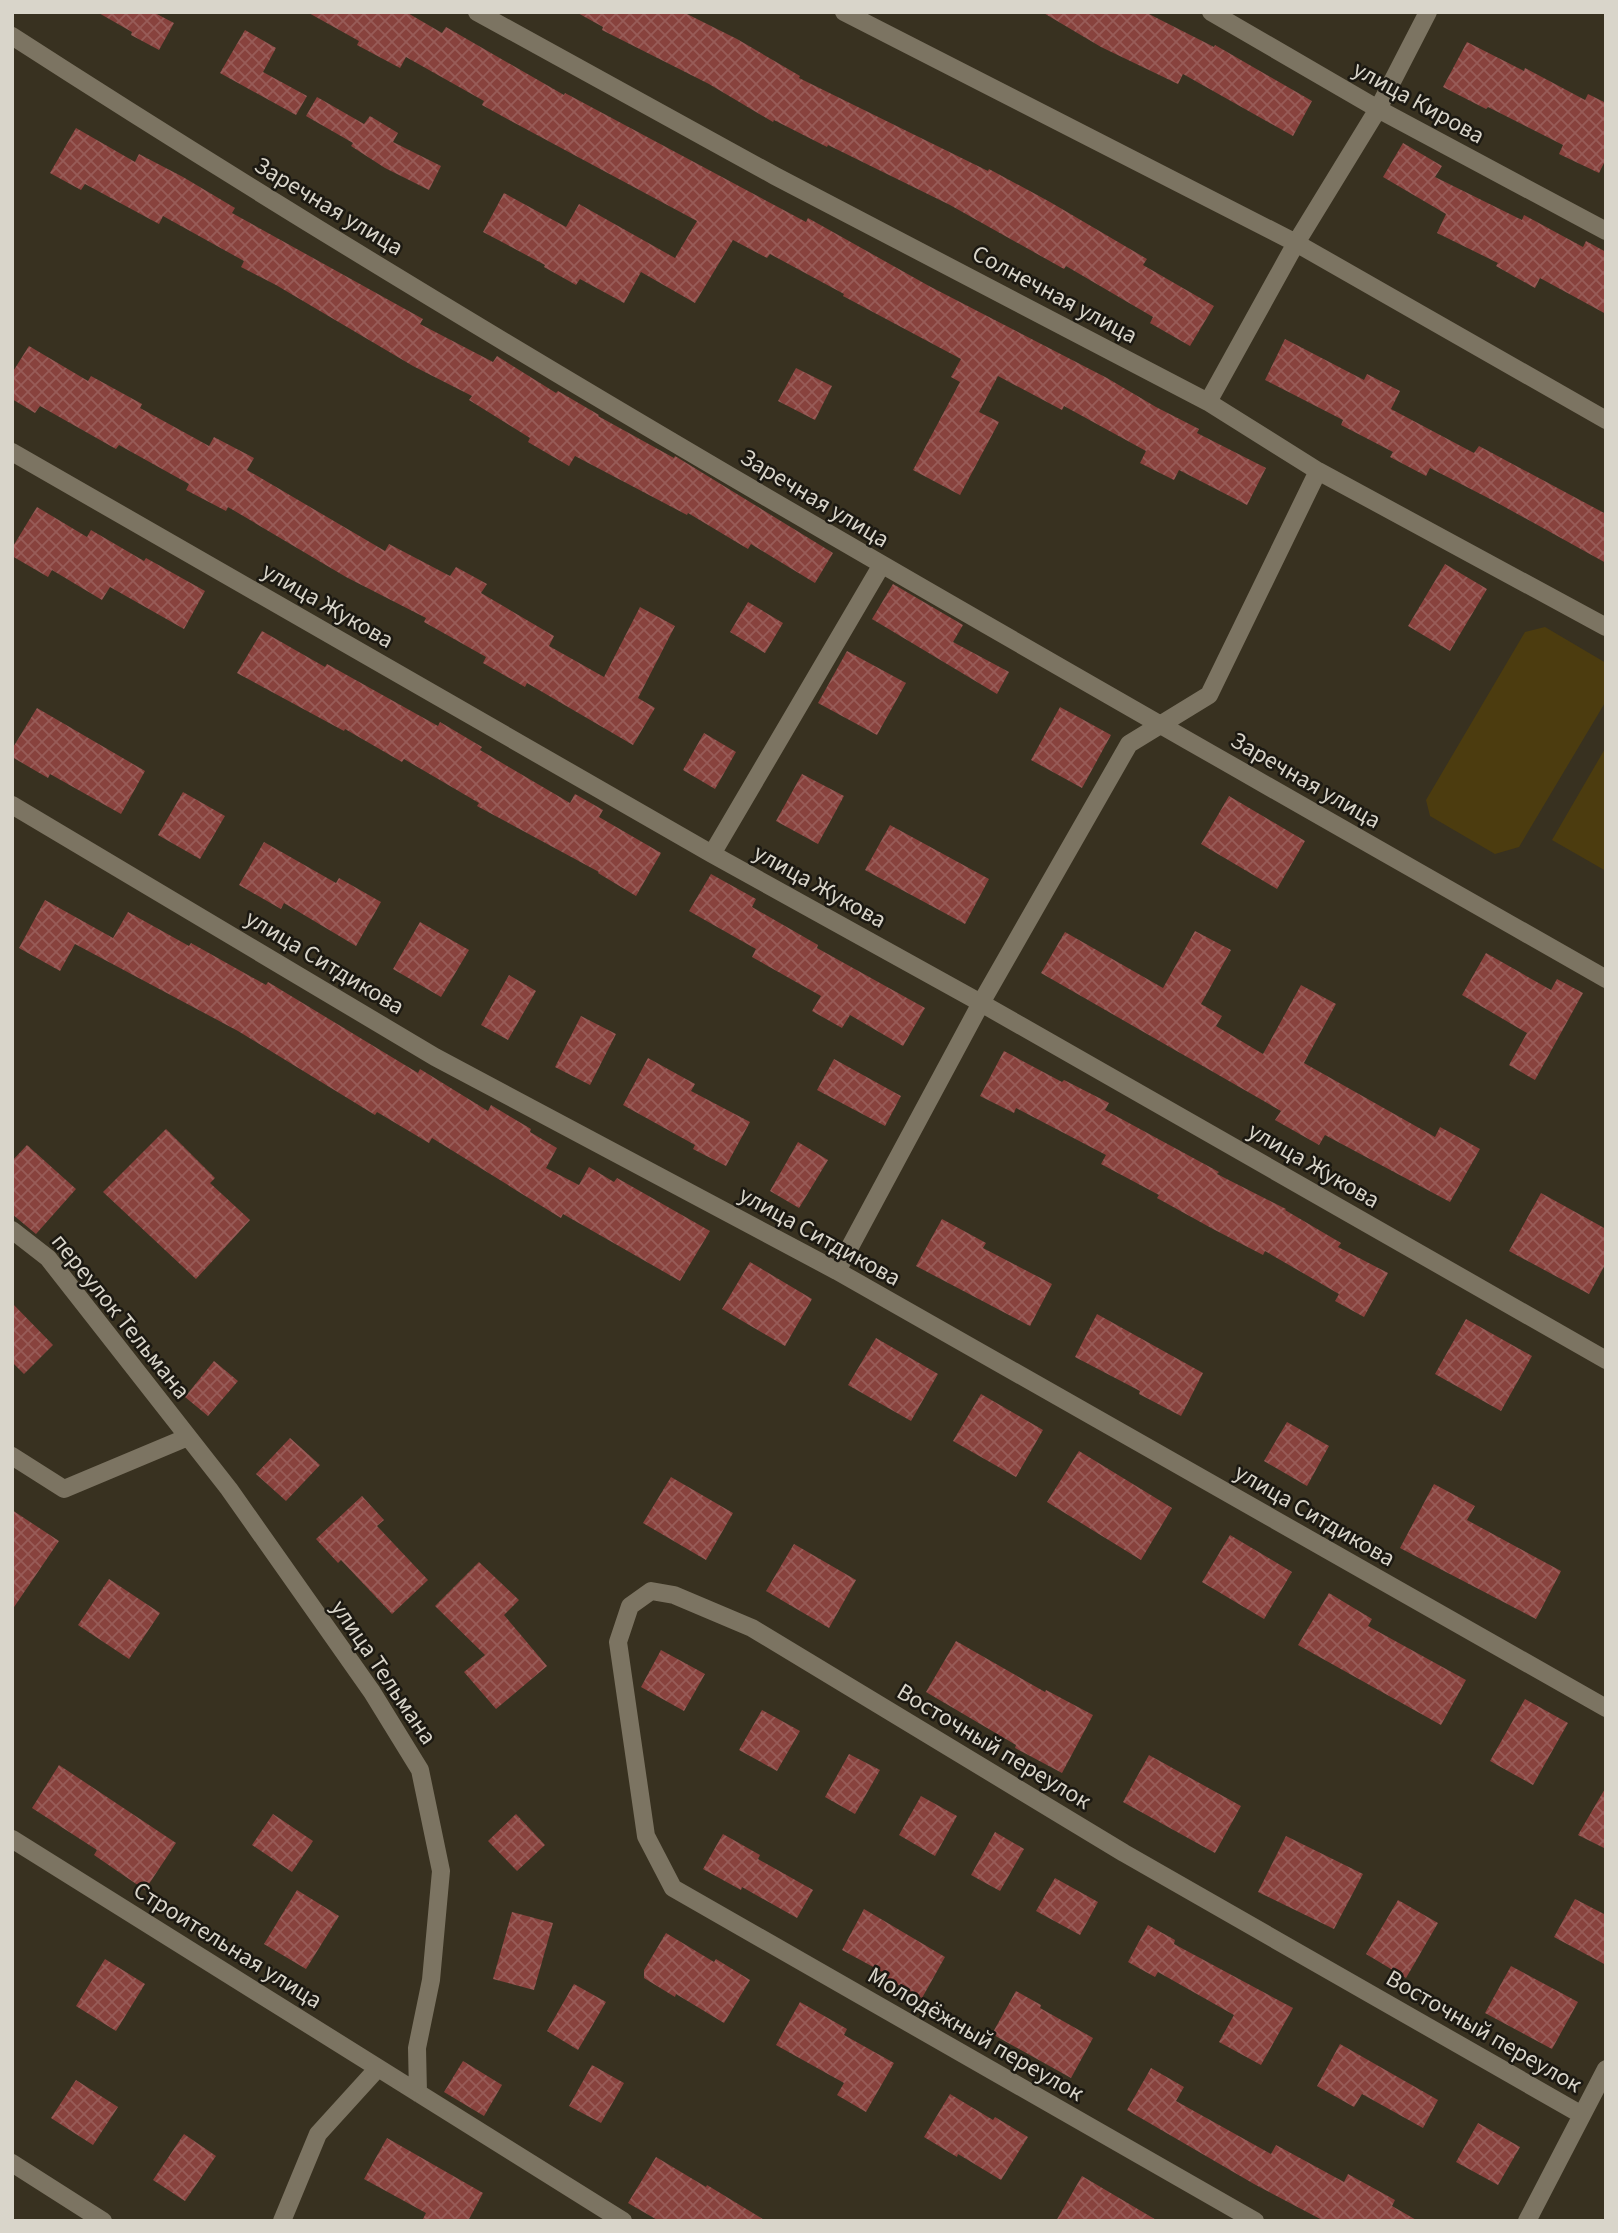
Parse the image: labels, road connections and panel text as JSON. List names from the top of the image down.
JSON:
{
  "streets": {
    "street": [
      "улица Кирова",
      "Заречная улица",
      "Солнечная улица",
      "улица Жукова",
      "улица Ситдикова",
      "переулок Тельмана",
      "улица Тельмана",
      "Восточный переулок",
      "Строительная улица",
      "Молодёжный переулок"
    ]
  },
  "crossings": [
    ["переулок Тельмана", "улица Тельмана"],
    ["улица Тельмана", "Строительная улица"],
    ["Восточный переулок", "Молодёжный переулок"]
  ]
}
